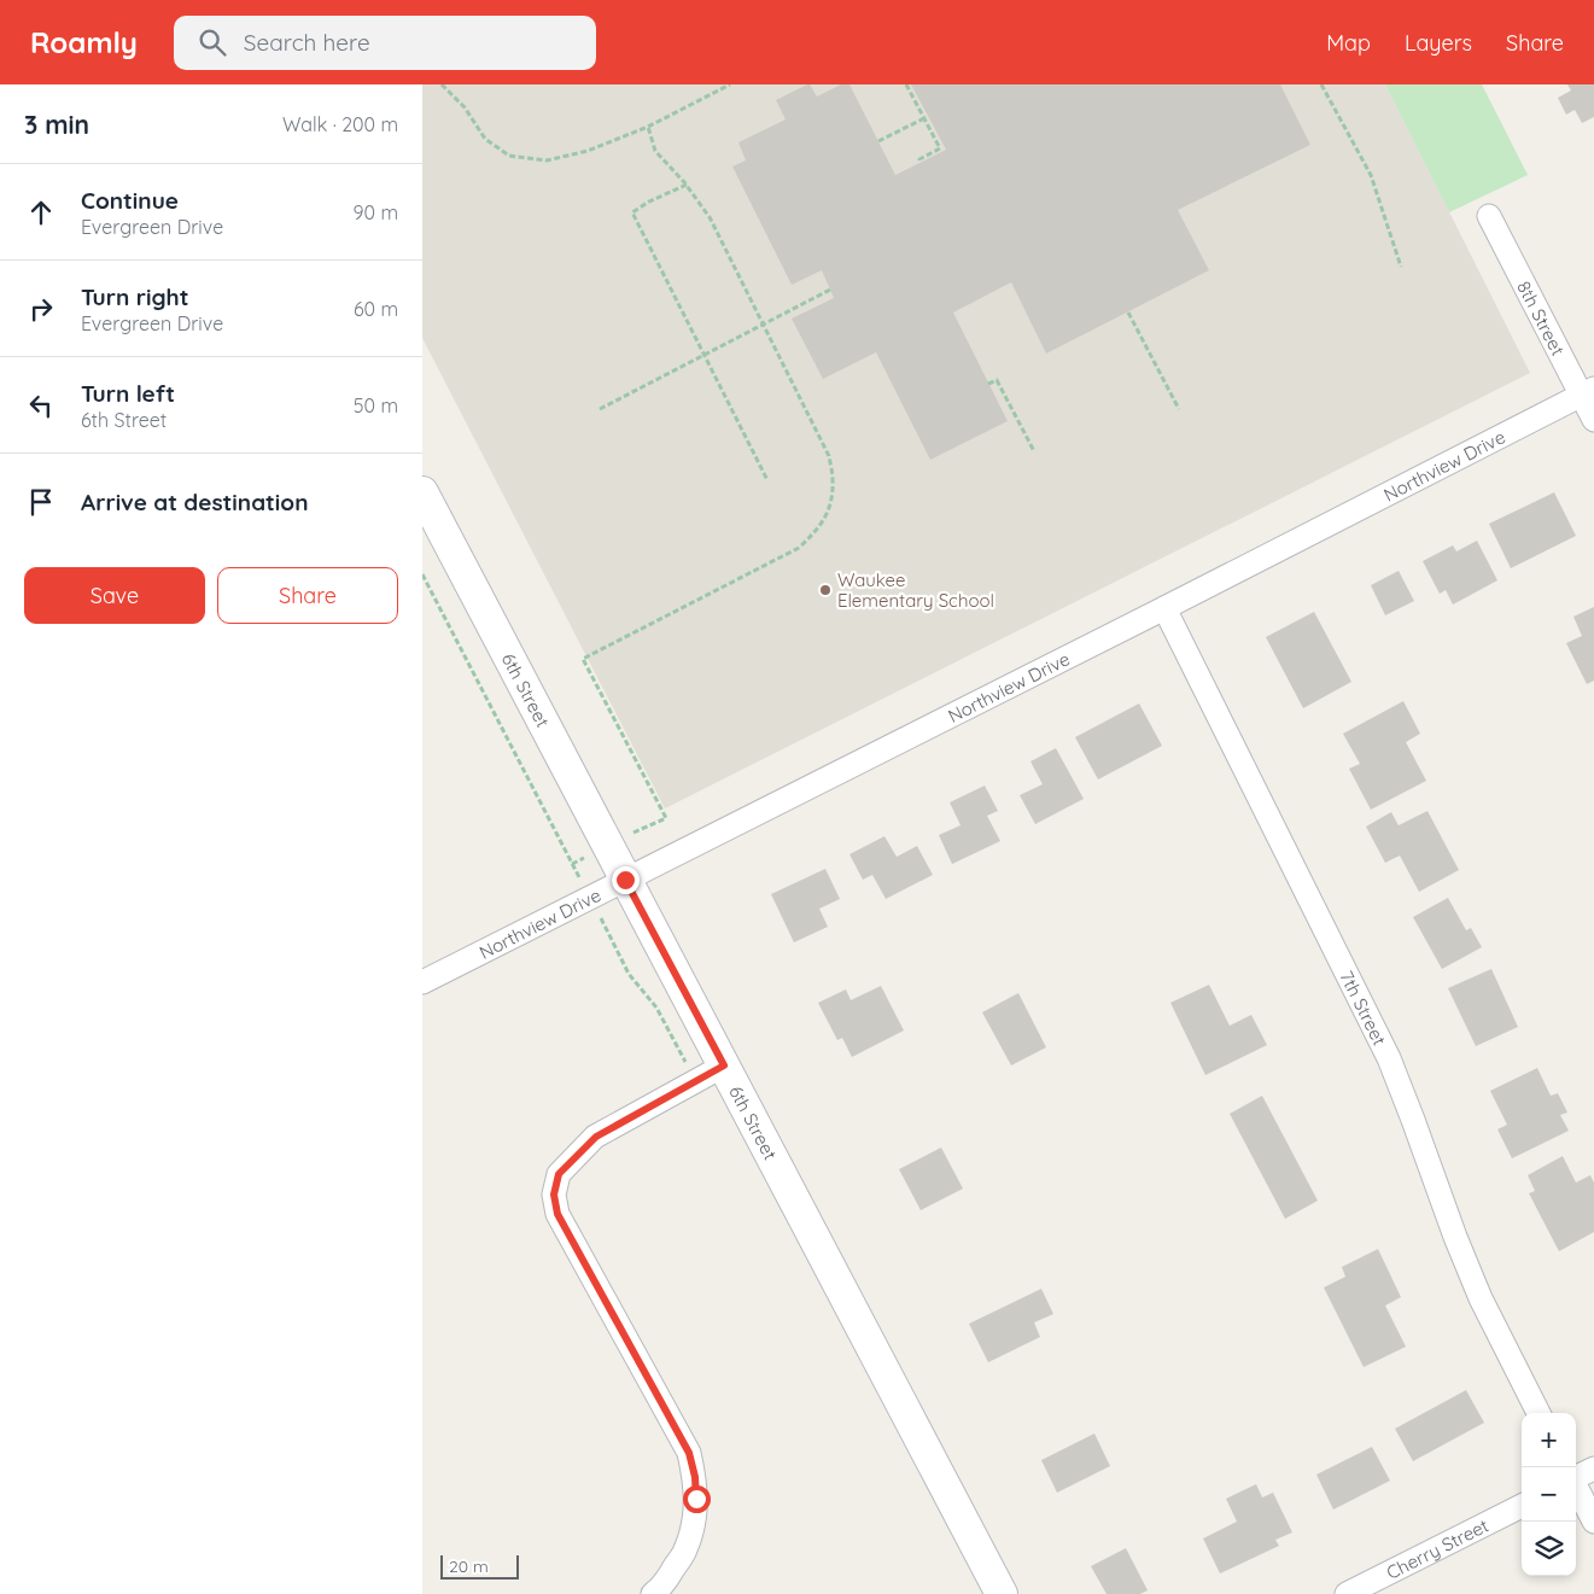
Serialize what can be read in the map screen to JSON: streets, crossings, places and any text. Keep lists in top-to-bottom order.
{
  "streets": {
    "main road": ["6th Street"],
    "street": [
      "8th Street",
      "Northview Drive",
      "7th Street",
      "Cherry Street"
    ]
  },
  "crossings": [
    ["8th Street", "Northview Drive"],
    ["Northview Drive", "6th Street"],
    ["Northview Drive", "7th Street"]
  ],
  "places": ["Waukee Elementary School"],
  "scale_bar": "20 m",
  "page": {
    "header": "Roamly",
    "search": "Search here",
    "nav": ["Map", "Layers", "Share"],
    "heading": ["3 min", "Walk · 200 m"],
    "list": [
      ["Continue", "Evergreen Drive", "90 m"],
      ["Turn right", "Evergreen Drive", "60 m"],
      ["Turn left", "6th Street", "50 m"],
      "Arrive at destination"
    ],
    "buttons": ["Save", "Share"],
    "map_buttons": ["+", "−"],
    "scale": "20 m"
  }
}
